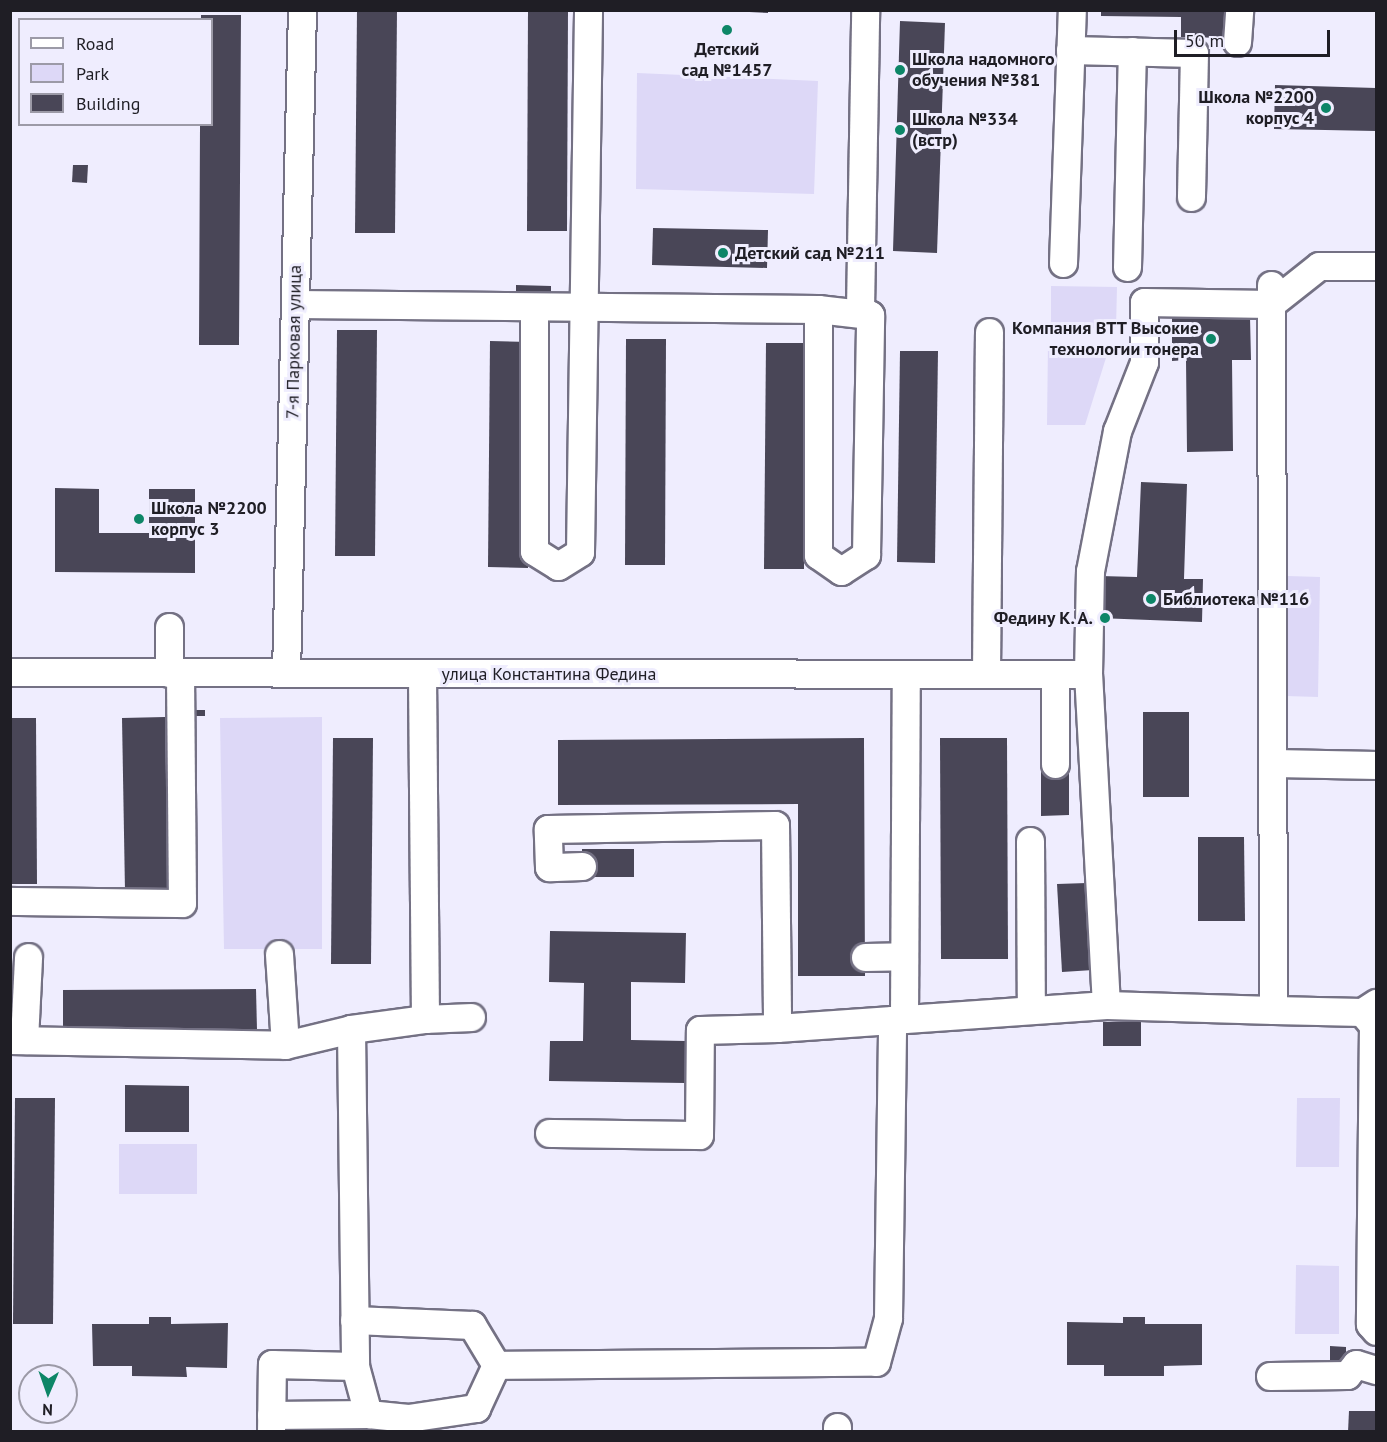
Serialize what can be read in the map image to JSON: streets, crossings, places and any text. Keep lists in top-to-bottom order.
{
  "streets": {
    "street": ["7-я Парковая улица", "улица Константина Федина"]
  },
  "crossings": [
    ["7-я Парковая улица", "улица Константина Федина"]
  ],
  "places": [
    "Детский сад №1457",
    "Школа надомного обучения №381",
    "Школа №2200 корпус 4",
    "Школа №334 (встр)",
    "Детский сад №211",
    "Компания ВТТ Высокие технологии тонера",
    "Школа №2200 корпус 3",
    "Библиотека №116",
    "Федину К. А."
  ],
  "legend": ["Road", "Park", "Building"],
  "scale_bar": "50 m",
  "north": "bottom"
}
